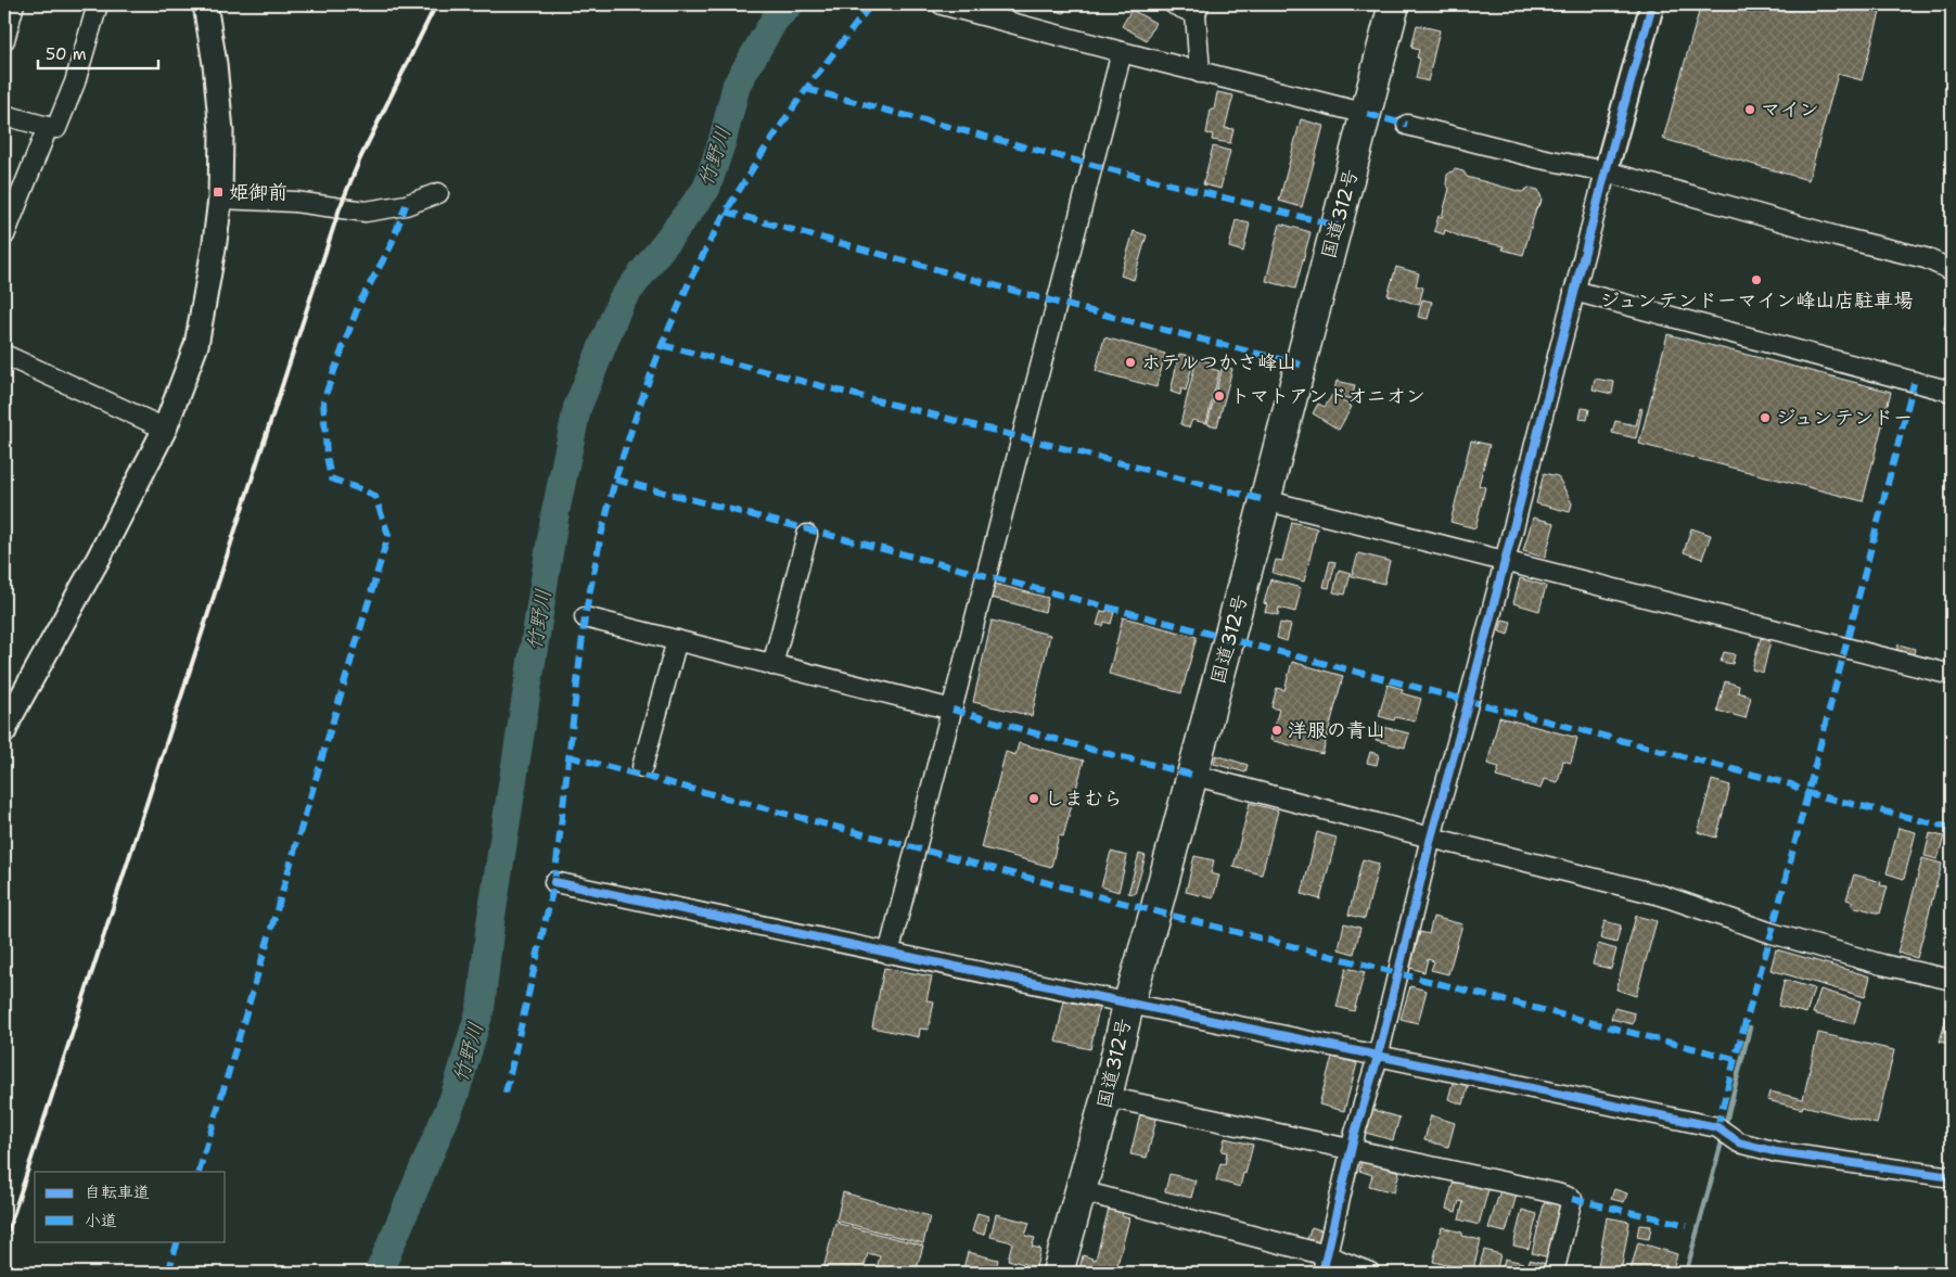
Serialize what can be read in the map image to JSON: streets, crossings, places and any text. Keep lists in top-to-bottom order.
{
  "streets": {
    "highway": ["国道312号"]
  },
  "water": ["竹野川"],
  "places": {
    "other": [
      "マイン",
      "ジュンテンドーマイン峰山店駐車場",
      "ホテルつかさ峰山",
      "トマトアンドオニオン",
      "ジュンテンドー",
      "洋服の青山",
      "しまむら"
    ],
    "transit": ["姫御前"]
  },
  "legend": ["自転車道", "小道"],
  "scale_bar": "50 m"
}
